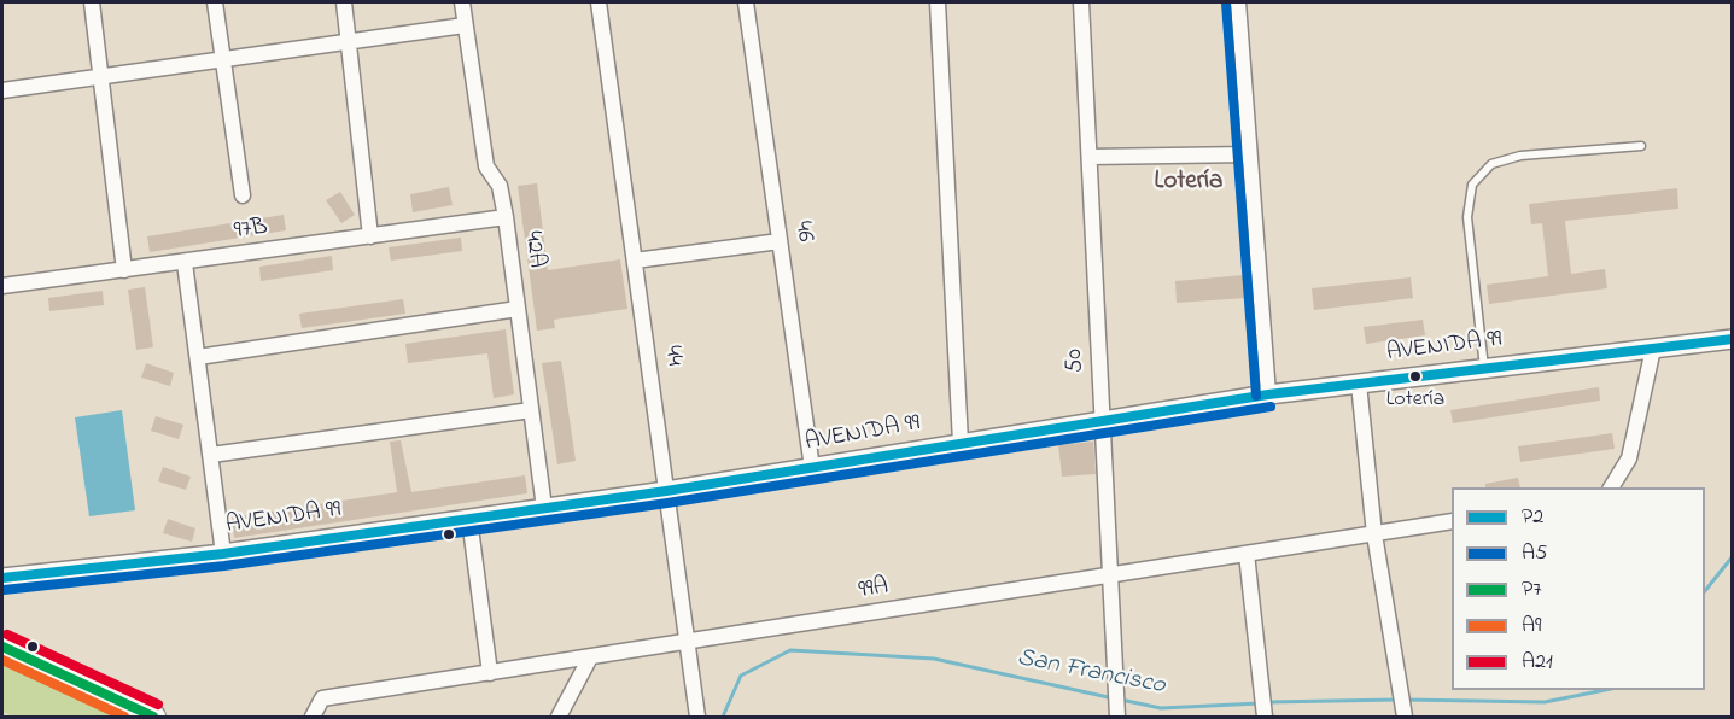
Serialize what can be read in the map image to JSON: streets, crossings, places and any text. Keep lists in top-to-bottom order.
{
  "streets": {
    "street": [
      "97B",
      "46",
      "42A",
      "AVENIDA 99",
      "44",
      "50",
      "99A"
    ]
  },
  "crossings": [
    ["97B", "42A"],
    ["46", "AVENIDA 99"],
    ["42A", "AVENIDA 99"],
    ["AVENIDA 99", "44"],
    ["AVENIDA 99", "50"],
    ["44", "99A"],
    ["50", "99A"]
  ],
  "districts": ["Lotería"],
  "water": ["San Francisco"],
  "places": ["Lotería"],
  "lines": [
    "transit line A5",
    "transit line P2",
    "transit line A21",
    "transit line P7",
    "transit line A9"
  ],
  "legend": [
    "P2",
    "A5",
    "P7",
    "A9",
    "A21"
  ]
}
